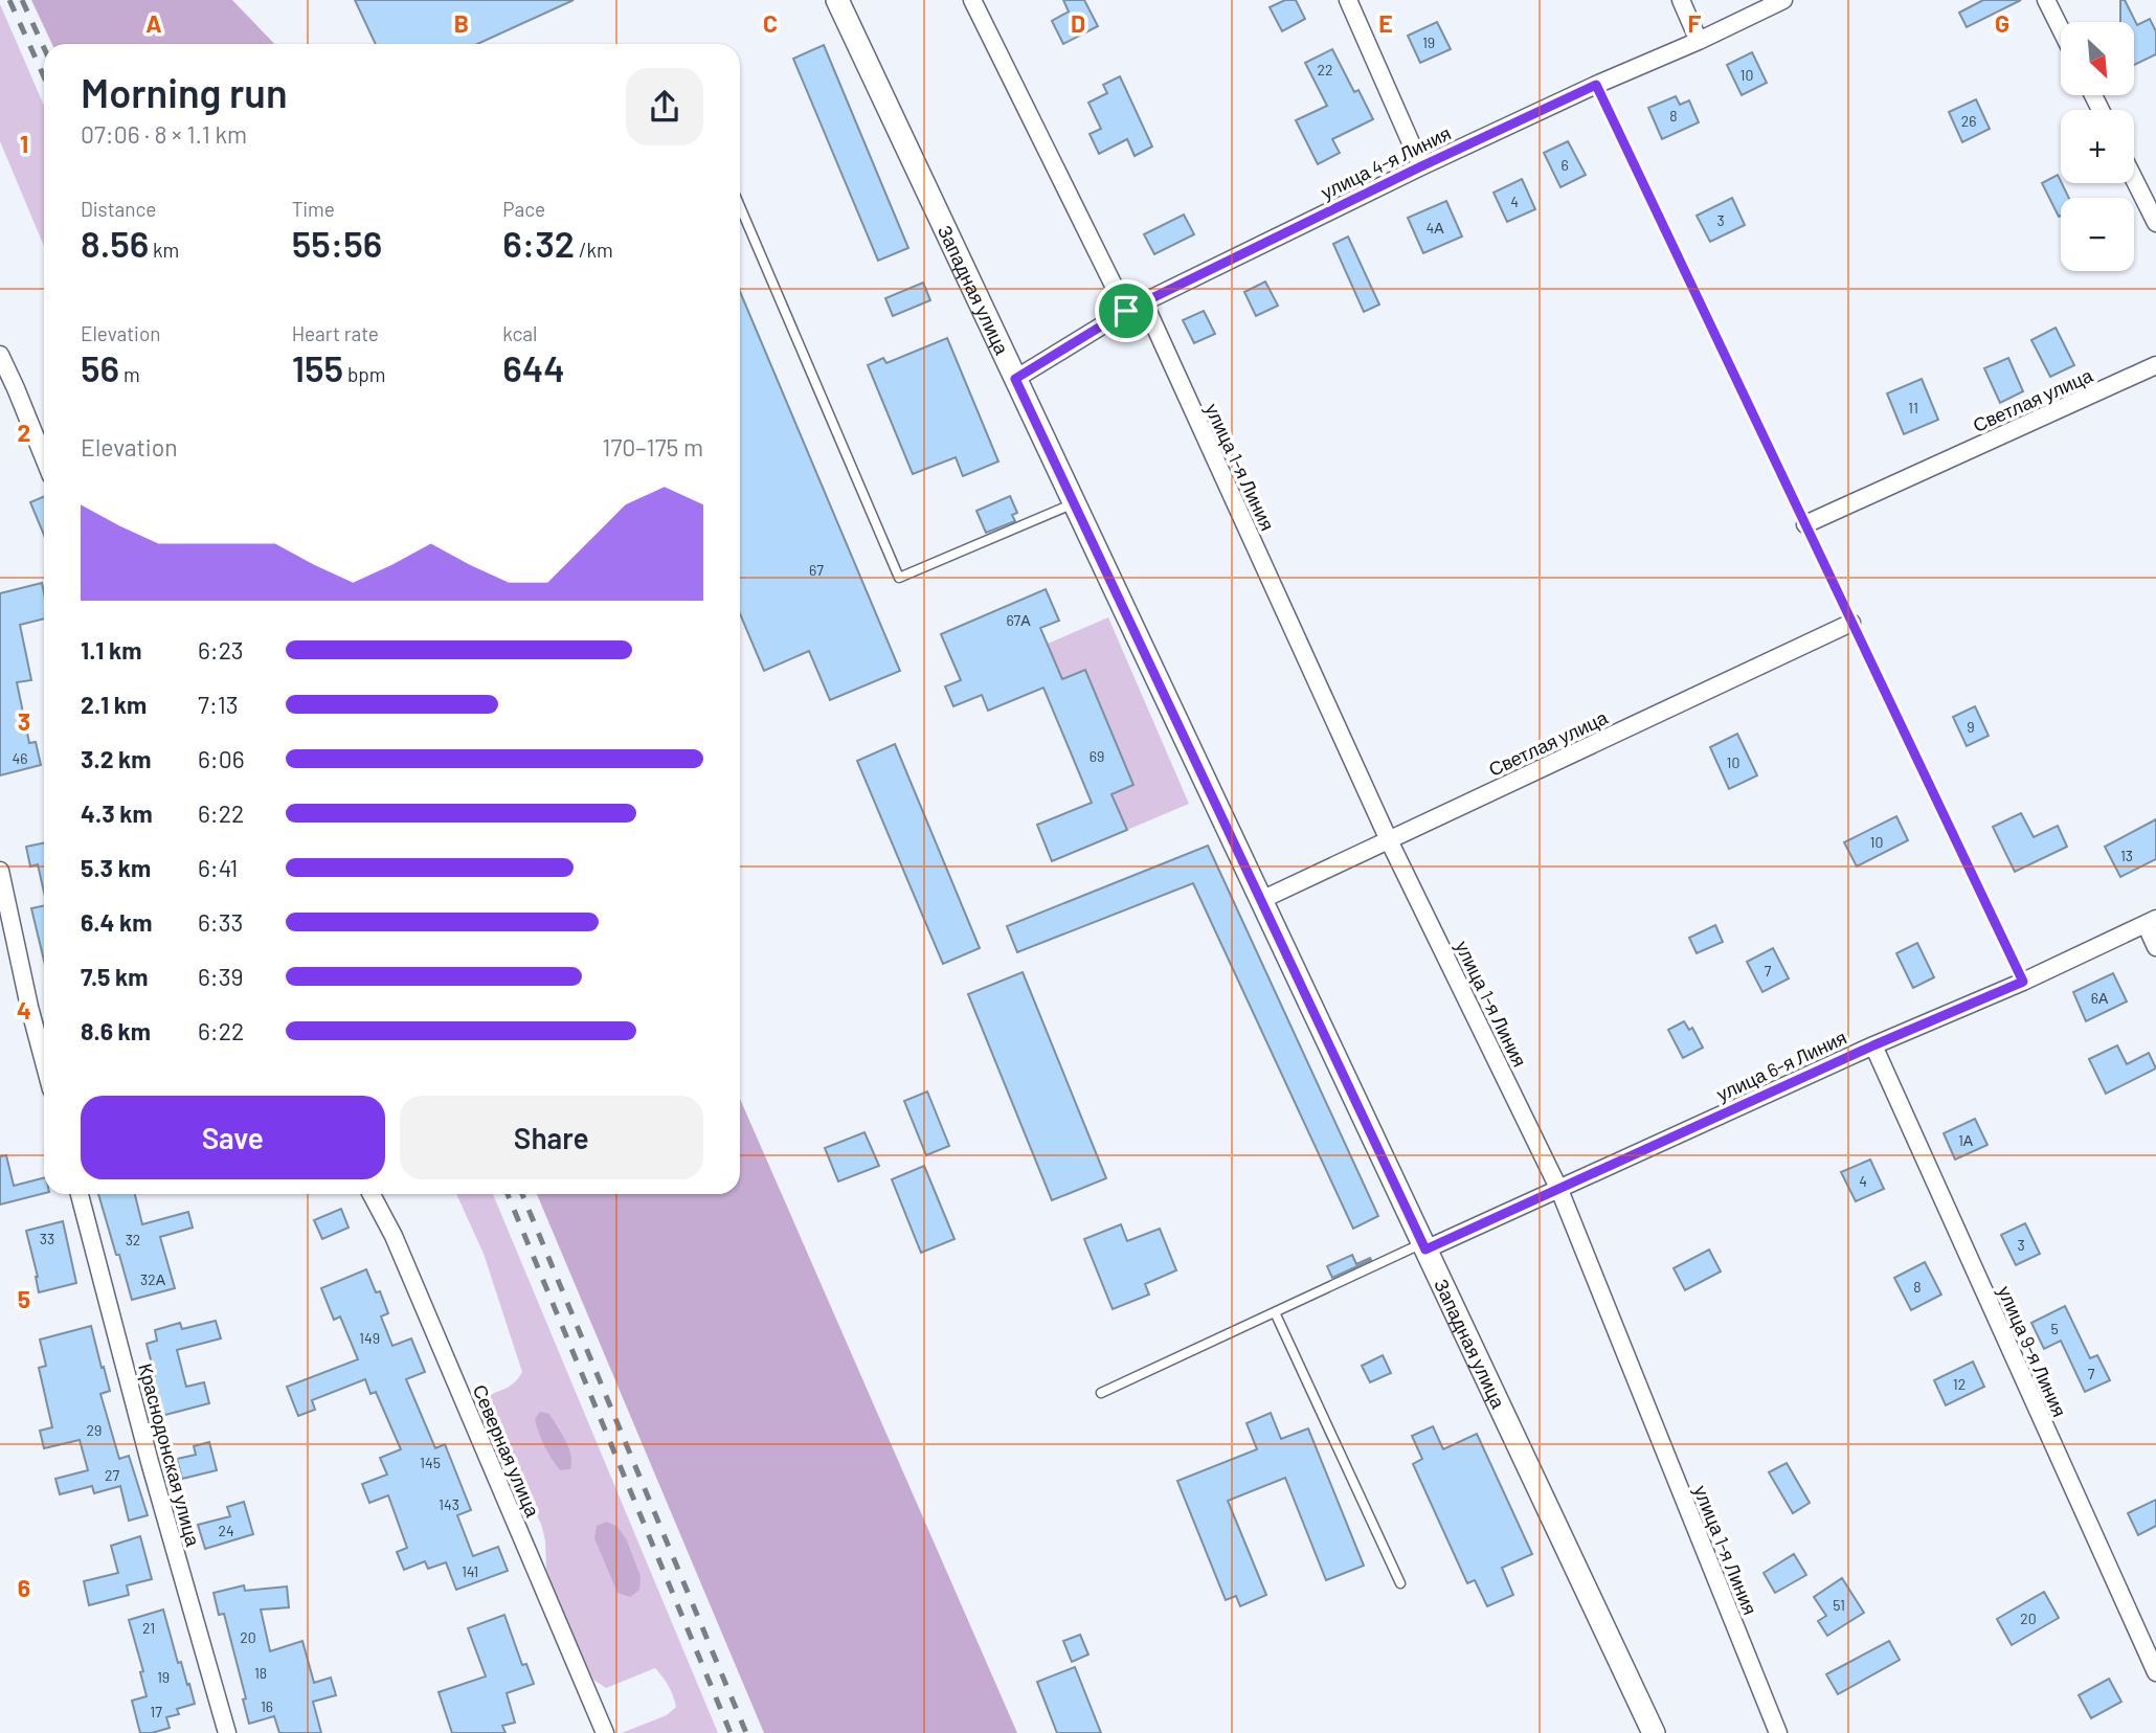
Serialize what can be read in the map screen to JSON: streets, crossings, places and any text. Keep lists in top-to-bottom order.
{
  "streets": {
    "street": [
      "улица 4-я Линия",
      "Западная улица",
      "Светлая улица",
      "улица 1-я Линия",
      "улица 6-я Линия",
      "улица 9-я Линия",
      "Северная улица",
      "Краснодонская улица"
    ]
  },
  "crossings": [
    ["улица 4-я Линия", "Западная улица"],
    ["улица 4-я Линия", "улица 1-я Линия"],
    ["Западная улица", "Светлая улица"],
    ["Западная улица", "улица 6-я Линия"],
    ["Светлая улица", "улица 1-я Линия"],
    ["улица 1-я Линия", "улица 6-я Линия"],
    ["улица 6-я Линия", "улица 9-я Линия"]
  ],
  "house_numbers": [
    "19",
    "22",
    "10",
    "8",
    "26",
    "6",
    "4",
    "3",
    "4А",
    "11",
    "67",
    "67А",
    "9",
    "69",
    "46",
    "10",
    "10",
    "13",
    "7",
    "6А",
    "1А",
    "4",
    "33",
    "32",
    "3",
    "32А",
    "8",
    "5",
    "149",
    "7",
    "12",
    "29",
    "145",
    "27",
    "143",
    "24",
    "141",
    "51",
    "20",
    "21",
    "20",
    "18",
    "19",
    "16",
    "17"
  ],
  "north": "bottom right",
  "page": {
    "map_buttons": ["+", "−"],
    "heading": ["Morning run", "07:06 · 8 × 1.1 km"],
    "stats": [
      ["Distance", "8.56 km"],
      ["Time", "55:56"],
      ["Pace", "6:32 /km"],
      ["Elevation", "56 m"],
      ["Heart rate", "155 bpm"],
      ["kcal", "644"]
    ],
    "chart": ["Elevation", "170–175 m"],
    "list": [
      {
        "name": "1.1 km",
        "note": "6:23"
      },
      {
        "name": "2.1 km",
        "note": "7:13"
      },
      {
        "name": "3.2 km",
        "note": "6:06"
      },
      {
        "name": "4.3 km",
        "note": "6:22"
      },
      {
        "name": "5.3 km",
        "note": "6:41"
      },
      {
        "name": "6.4 km",
        "note": "6:33"
      },
      {
        "name": "7.5 km",
        "note": "6:39"
      },
      {
        "name": "8.6 km",
        "note": "6:22"
      }
    ],
    "buttons": ["Save", "Share"]
  },
  "grid": {
    "columns": [
      "A",
      "B",
      "C",
      "D",
      "E",
      "F",
      "G"
    ],
    "rows": [
      "1",
      "2",
      "3",
      "4",
      "5",
      "6"
    ]
  }
}
